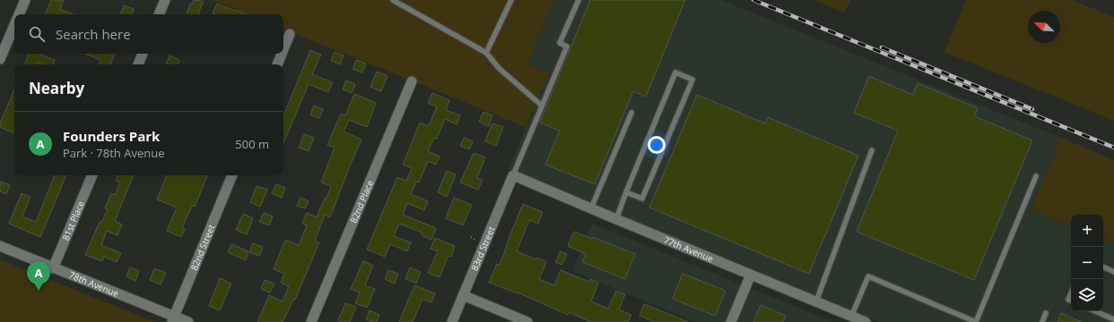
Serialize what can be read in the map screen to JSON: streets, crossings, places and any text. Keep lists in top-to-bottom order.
{
  "streets": {
    "street": [
      "82nd Place",
      "81st Place",
      "82nd Street",
      "83rd Street",
      "77th Avenue",
      "78th Avenue"
    ]
  },
  "crossings": [
    ["81st Place", "78th Avenue"],
    ["82nd Street", "78th Avenue"],
    ["83rd Street", "77th Avenue"]
  ],
  "north": "top left",
  "page": {
    "search": "Search here",
    "heading": "Nearby",
    "list": [
      {
        "mark": "A",
        "name": "Founders Park",
        "note": "Park · 78th Avenue",
        "value": "500 m"
      }
    ],
    "map_buttons": ["+", "−"],
    "pins": "A"
  }
}
